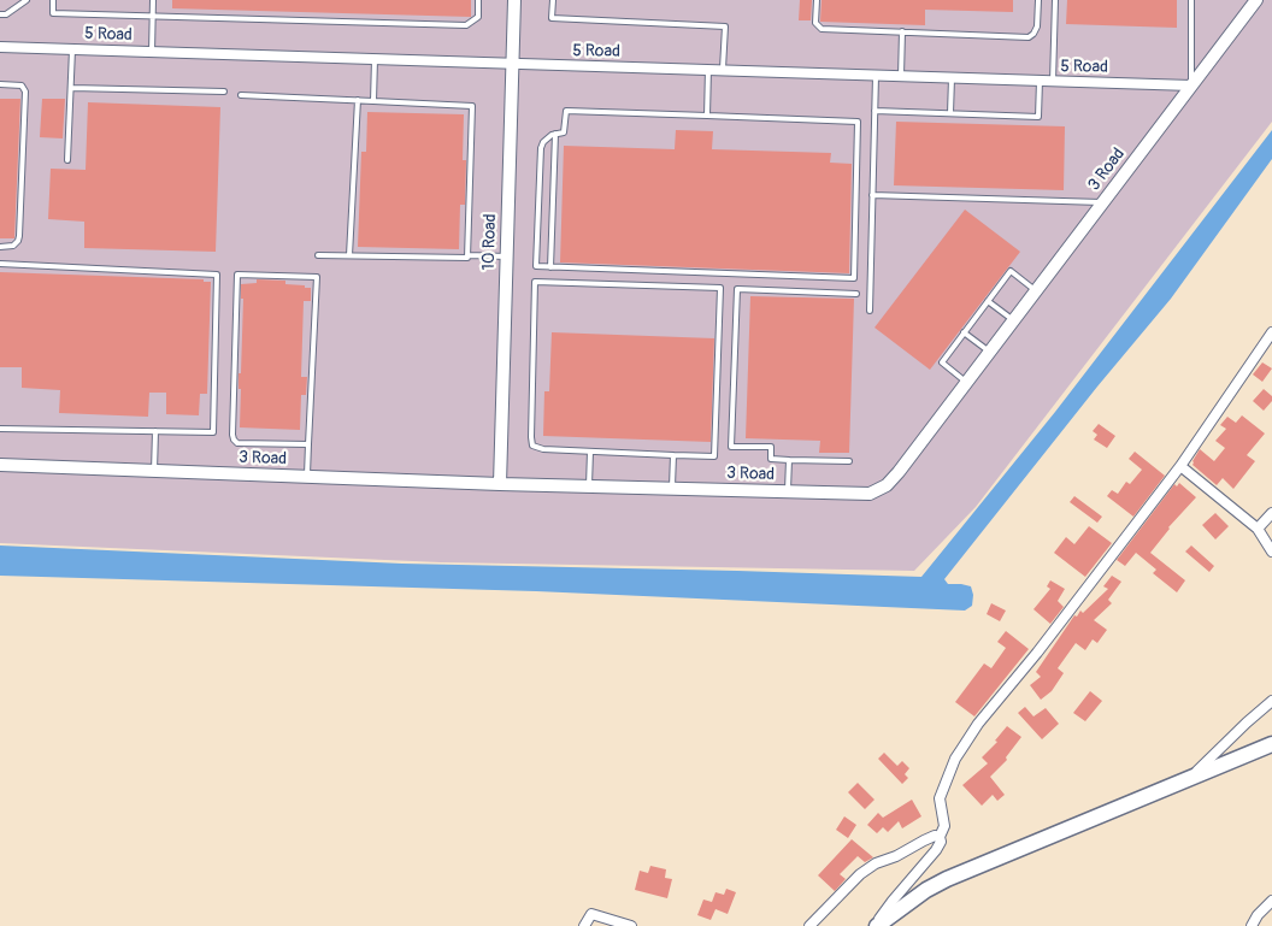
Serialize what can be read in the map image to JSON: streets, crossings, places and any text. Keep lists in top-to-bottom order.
{
  "streets": {
    "street": ["5 Road", "3 Road", "10 Road"]
  },
  "crossings": [
    ["5 Road", "3 Road"],
    ["5 Road", "10 Road"],
    ["3 Road", "10 Road"]
  ]
}
